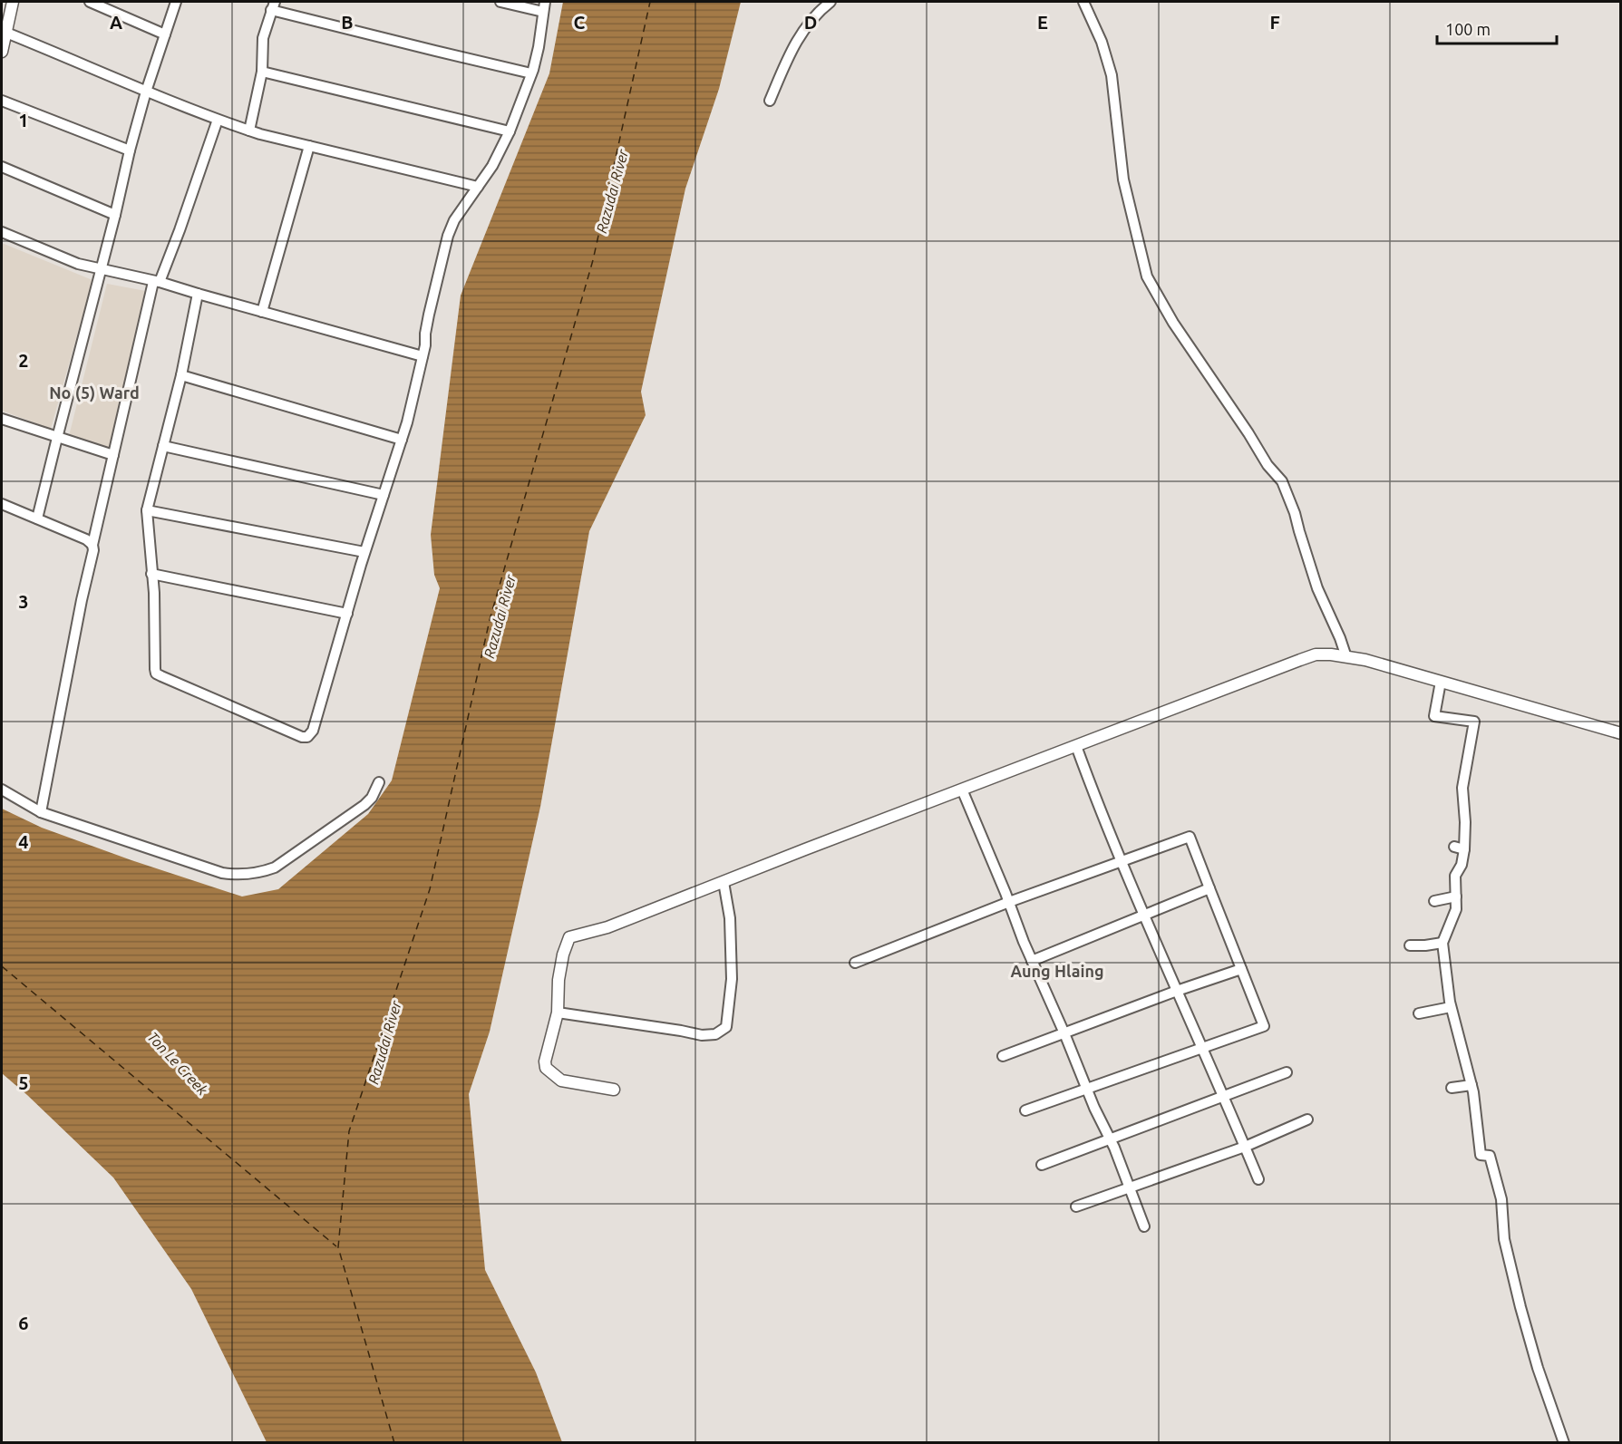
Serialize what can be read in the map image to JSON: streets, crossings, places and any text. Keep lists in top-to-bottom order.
{
  "districts": ["No (5) Ward", "Aung Hlaing"],
  "water": ["Razudai River", "Ton Le Creek"],
  "scale_bar": "100 m",
  "grid": {
    "columns": [
      "A",
      "B",
      "C",
      "D",
      "E",
      "F"
    ],
    "rows": [
      "1",
      "2",
      "3",
      "4",
      "5",
      "6"
    ]
  }
}
